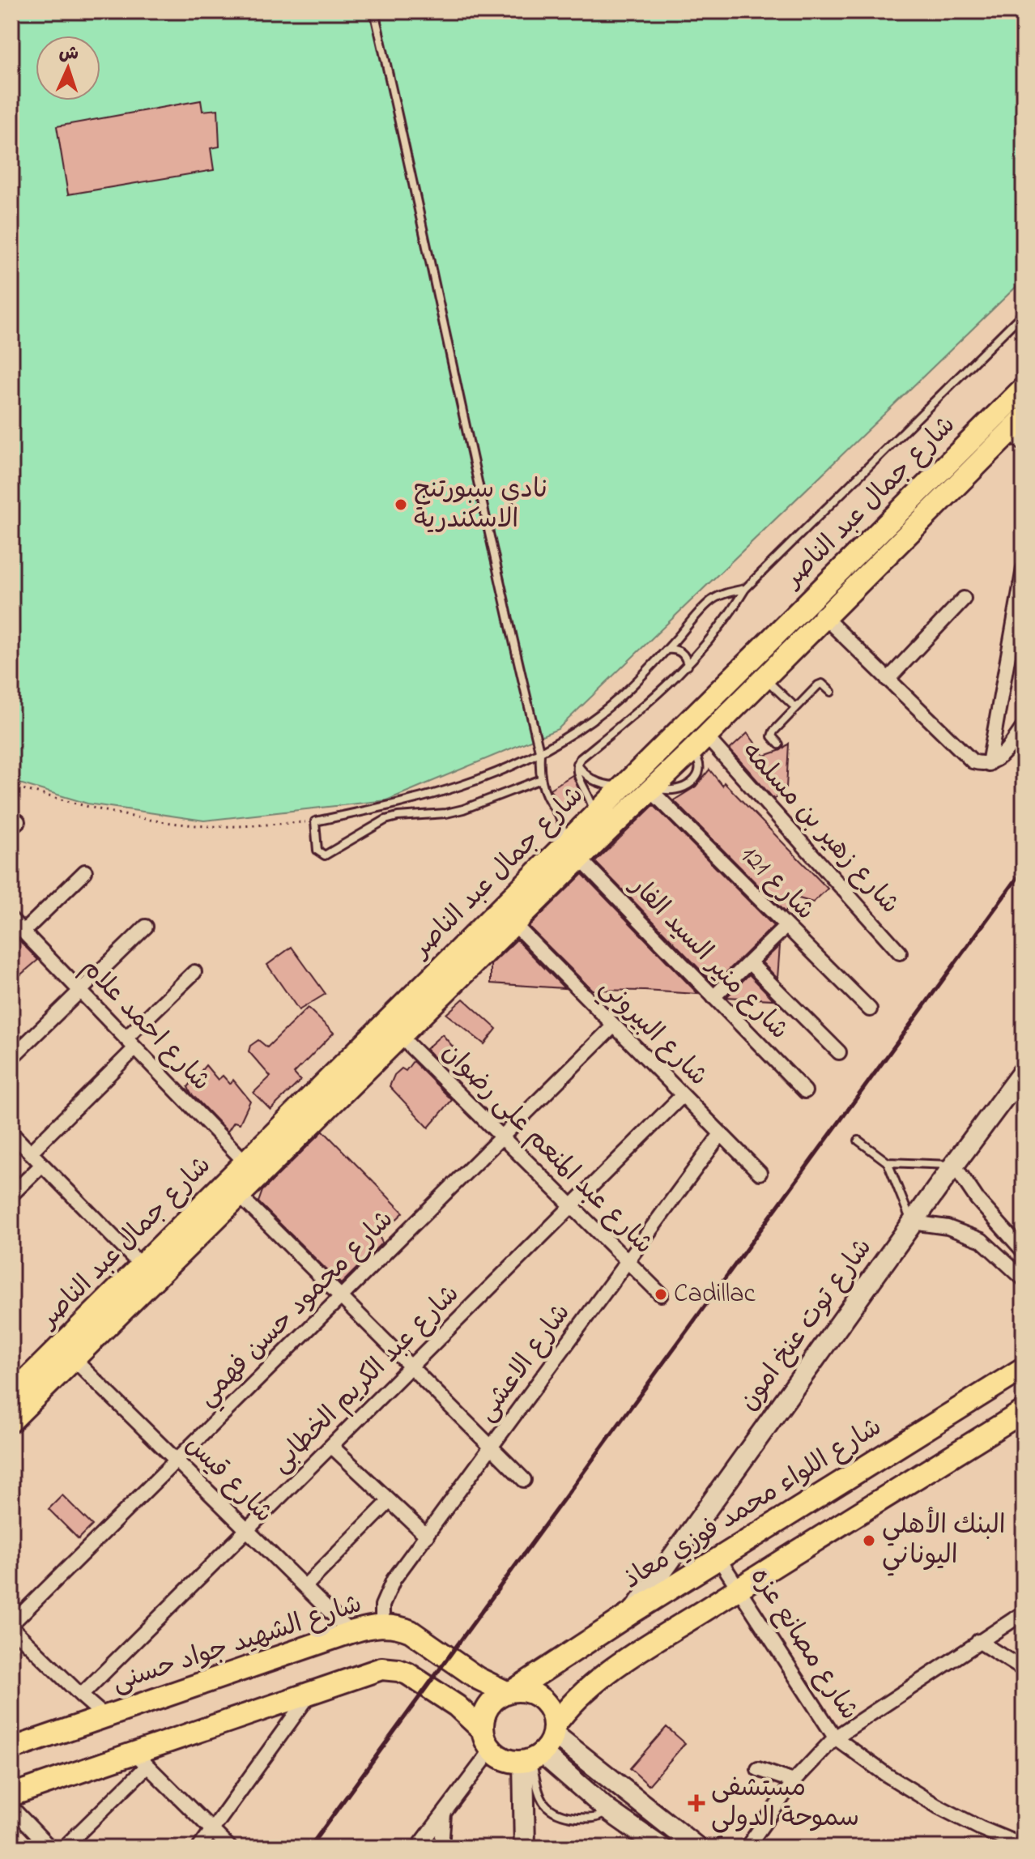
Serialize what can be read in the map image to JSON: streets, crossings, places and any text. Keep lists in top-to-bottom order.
{
  "streets": {
    "main road": ["شارع جمال عبد الناصر", "شارع اللواء محمد فوزي معاذ", "شارع الشهيد جواد حسنى"],
    "street": [
      "شارع زهير بن مسلمه",
      "شارع 121",
      "شارع منير السيد الفار",
      "شارع احمد علام",
      "شارع البيروني",
      "شارع عبد المنعم على رضوان",
      "شارع محمود حسن فهمي",
      "شارع توت عنخ امون",
      "شارع الاعشى",
      "شارع عبد الكريم الخطابى",
      "شارع قيس",
      "شارع مصانع عزه"
    ]
  },
  "crossings": [
    ["شارع جمال عبد الناصر", "شارع زهير بن مسلمه"],
    ["شارع جمال عبد الناصر", "شارع 121"],
    ["شارع جمال عبد الناصر", "شارع منير السيد الفار"],
    ["شارع جمال عبد الناصر", "شارع احمد علام"],
    ["شارع جمال عبد الناصر", "شارع البيروني"],
    ["شارع جمال عبد الناصر", "شارع عبد المنعم على رضوان"],
    ["شارع جمال عبد الناصر", "شارع قيس"],
    ["شارع البيروني", "شارع محمود حسن فهمي"],
    ["شارع البيروني", "شارع الاعشى"],
    ["شارع البيروني", "شارع عبد الكريم الخطابى"],
    ["شارع عبد المنعم على رضوان", "شارع محمود حسن فهمي"],
    ["شارع عبد المنعم على رضوان", "شارع الاعشى"],
    ["شارع عبد المنعم على رضوان", "شارع عبد الكريم الخطابى"],
    ["شارع محمود حسن فهمي", "شارع قيس"],
    ["شارع توت عنخ امون", "شارع اللواء محمد فوزي معاذ"],
    ["شارع الاعشى", "شارع الشهيد جواد حسنى"],
    ["شارع عبد الكريم الخطابى", "شارع قيس"],
    ["شارع قيس", "شارع الشهيد جواد حسنى"],
    ["شارع اللواء محمد فوزي معاذ", "شارع الشهيد جواد حسنى"],
    ["شارع اللواء محمد فوزي معاذ", "شارع مصانع عزه"]
  ],
  "places": {
    "other": ["نادي سبورتنج الاسكندرية", "Cadillac", "البنك الأهلي اليوناني"],
    "health": ["مستشفى سموحة الدولي"]
  },
  "north": "top"
}
